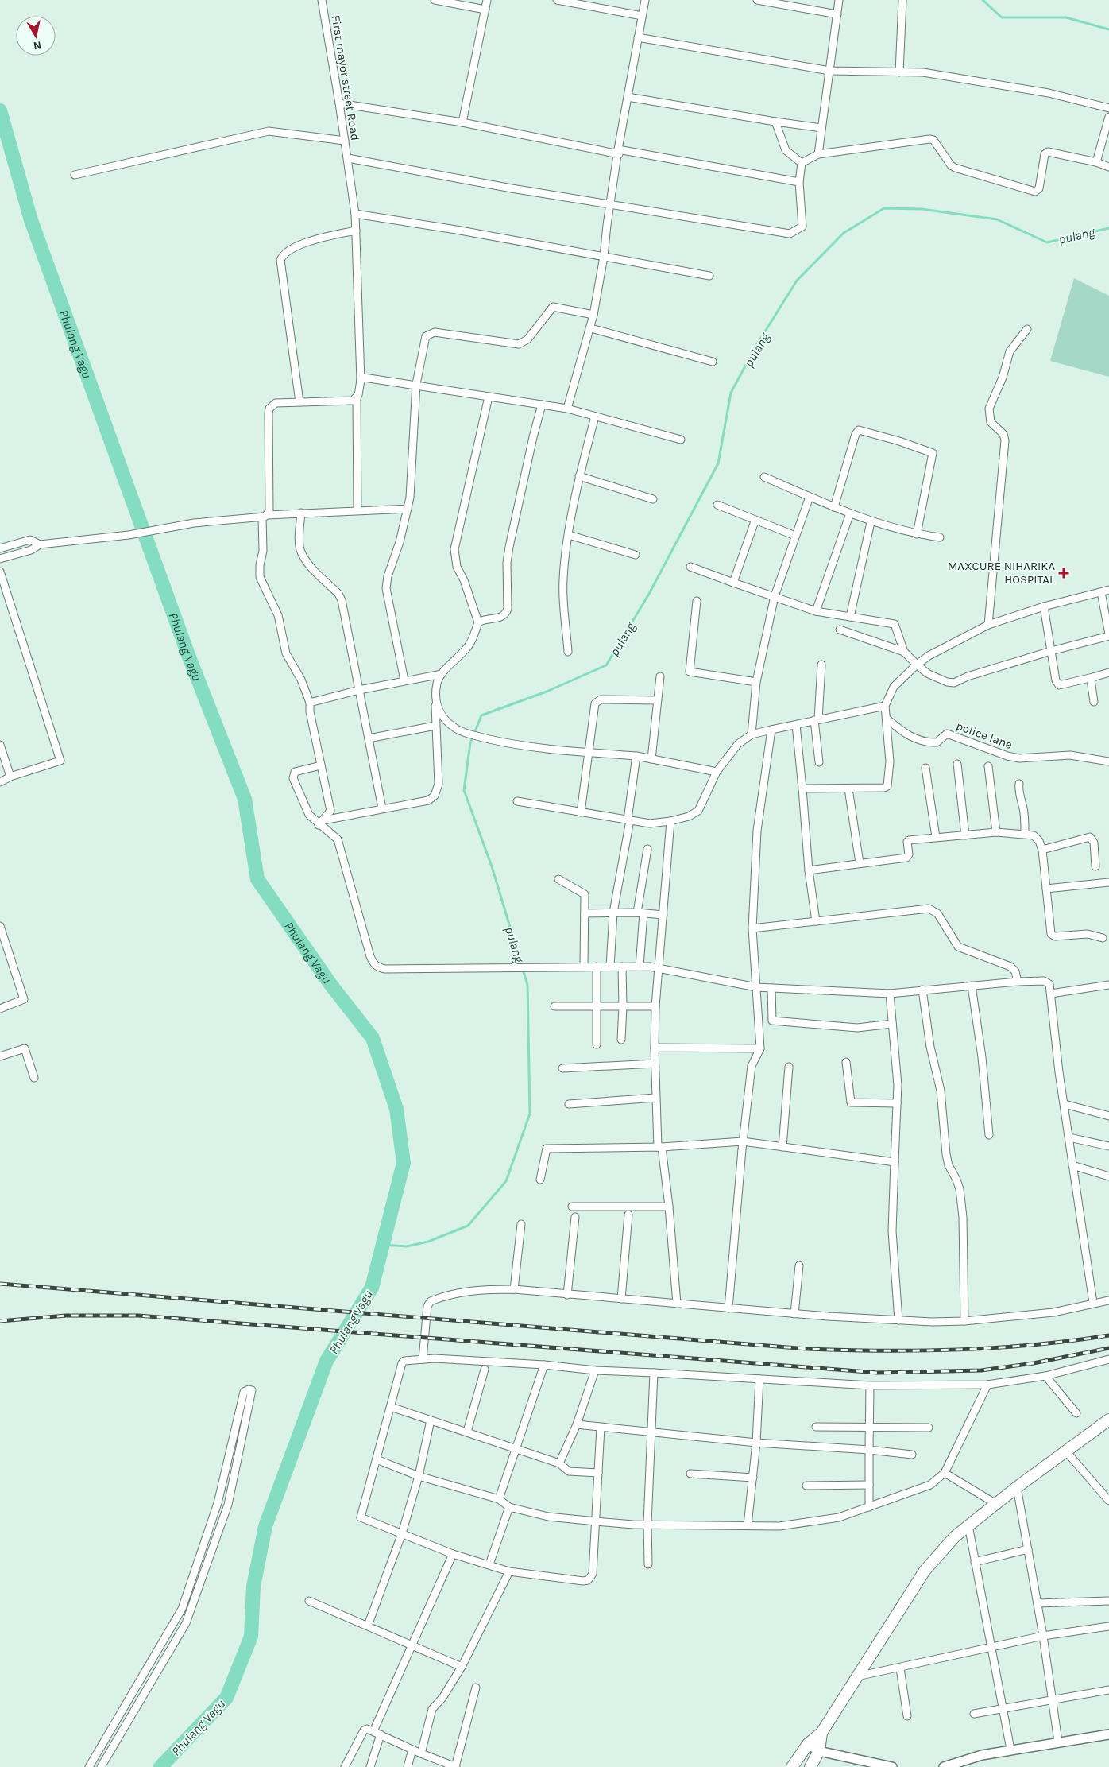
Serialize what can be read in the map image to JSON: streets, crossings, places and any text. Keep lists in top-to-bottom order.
{
  "streets": {
    "street": ["First mayor street Road", "police lane"]
  },
  "water": ["pulang", "Phulang Vagu"],
  "places": {
    "health": ["MAXCURE NIHARIKA HOSPITAL"]
  },
  "north": "bottom"
}
